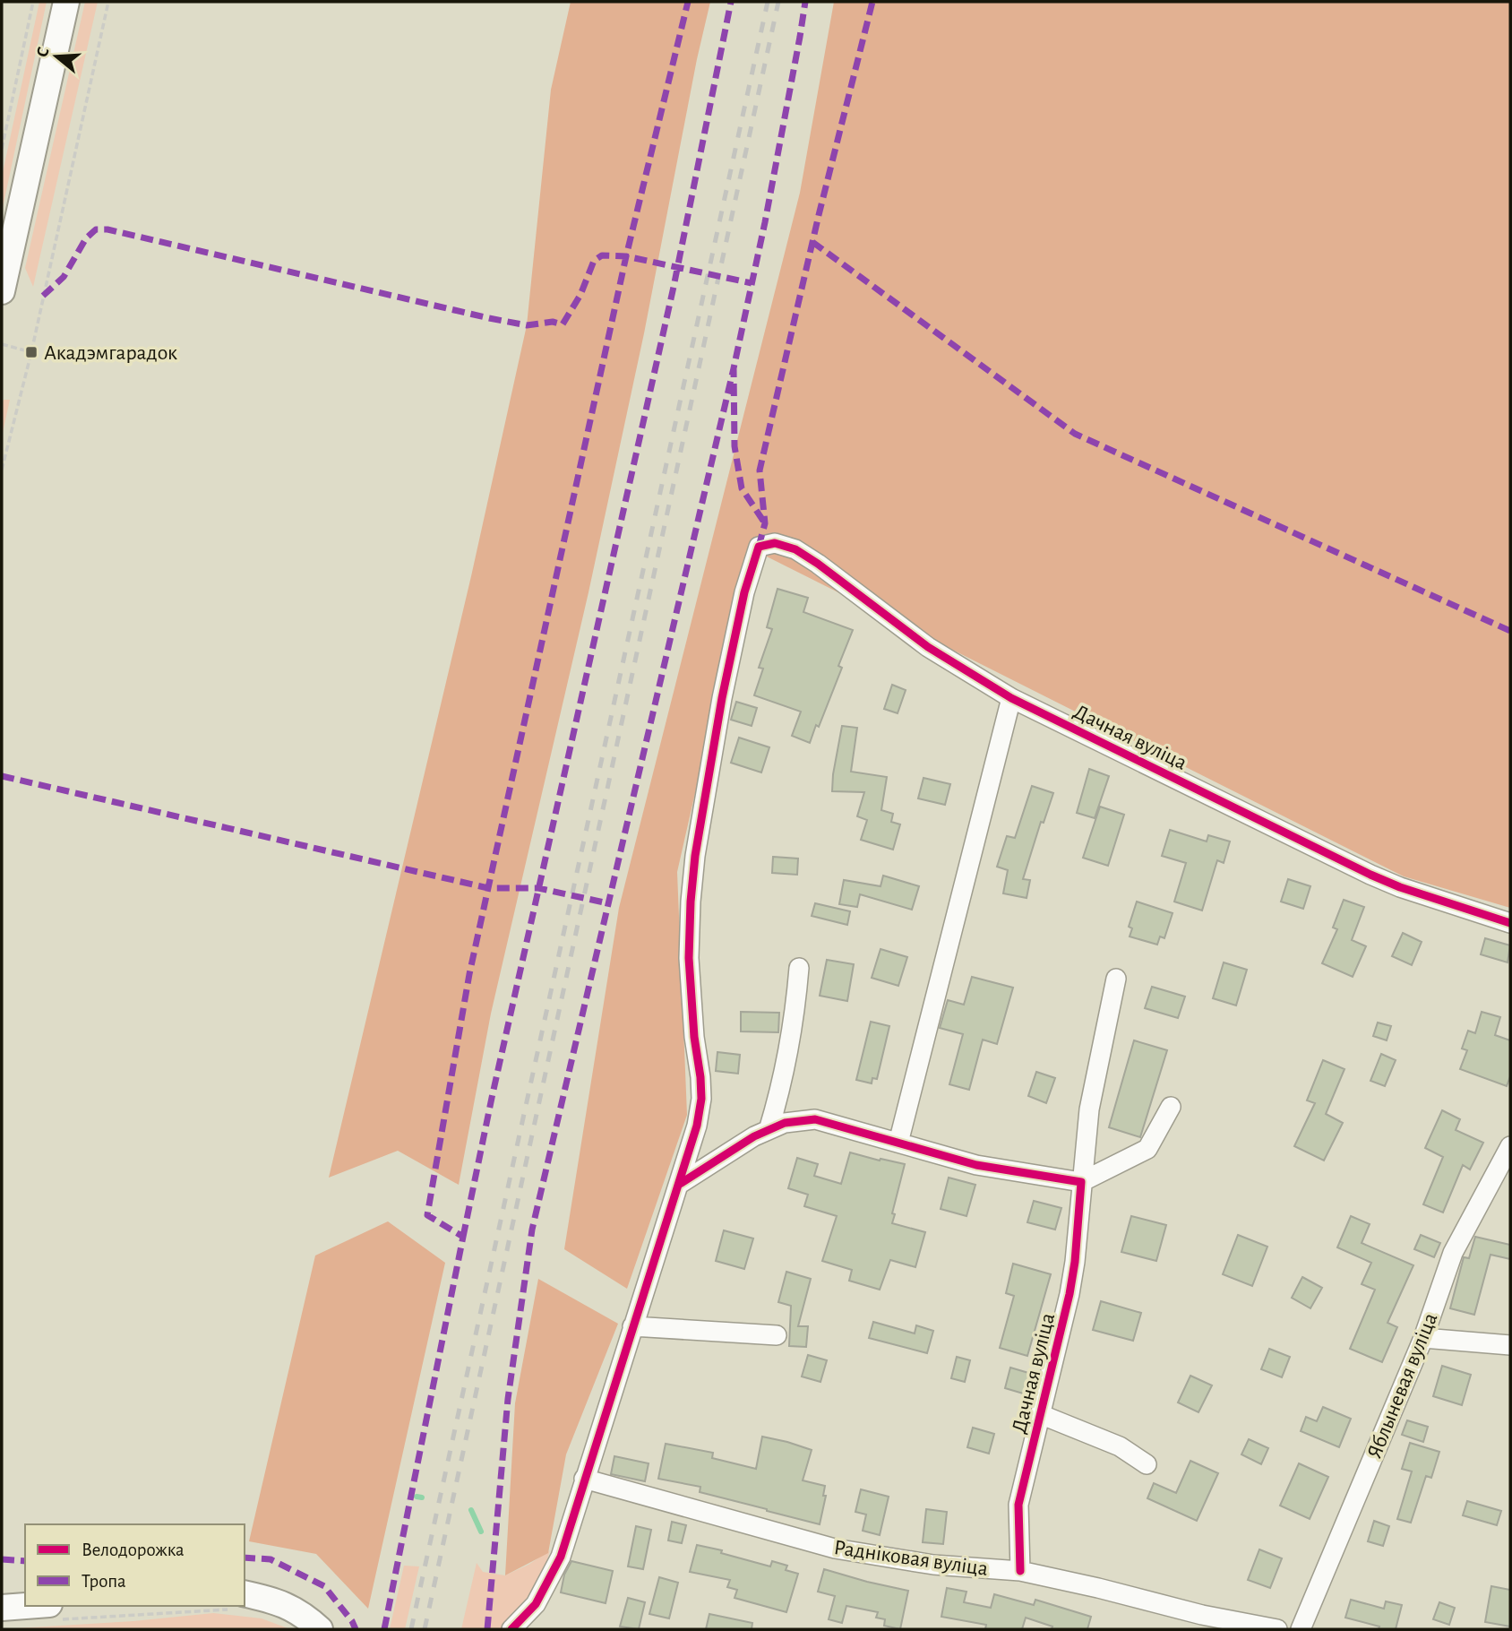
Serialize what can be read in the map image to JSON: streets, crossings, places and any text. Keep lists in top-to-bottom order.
{
  "streets": {
    "street": ["Дачная вуліца", "Яблыневая вуліца", "Радніковая вуліца"]
  },
  "crossings": [
    ["Дачная вуліца", "Радніковая вуліца"]
  ],
  "places": {
    "transit": ["Акадэмгарадок"]
  },
  "legend": ["Велодорожка", "Тропа"],
  "north": "left"
}
